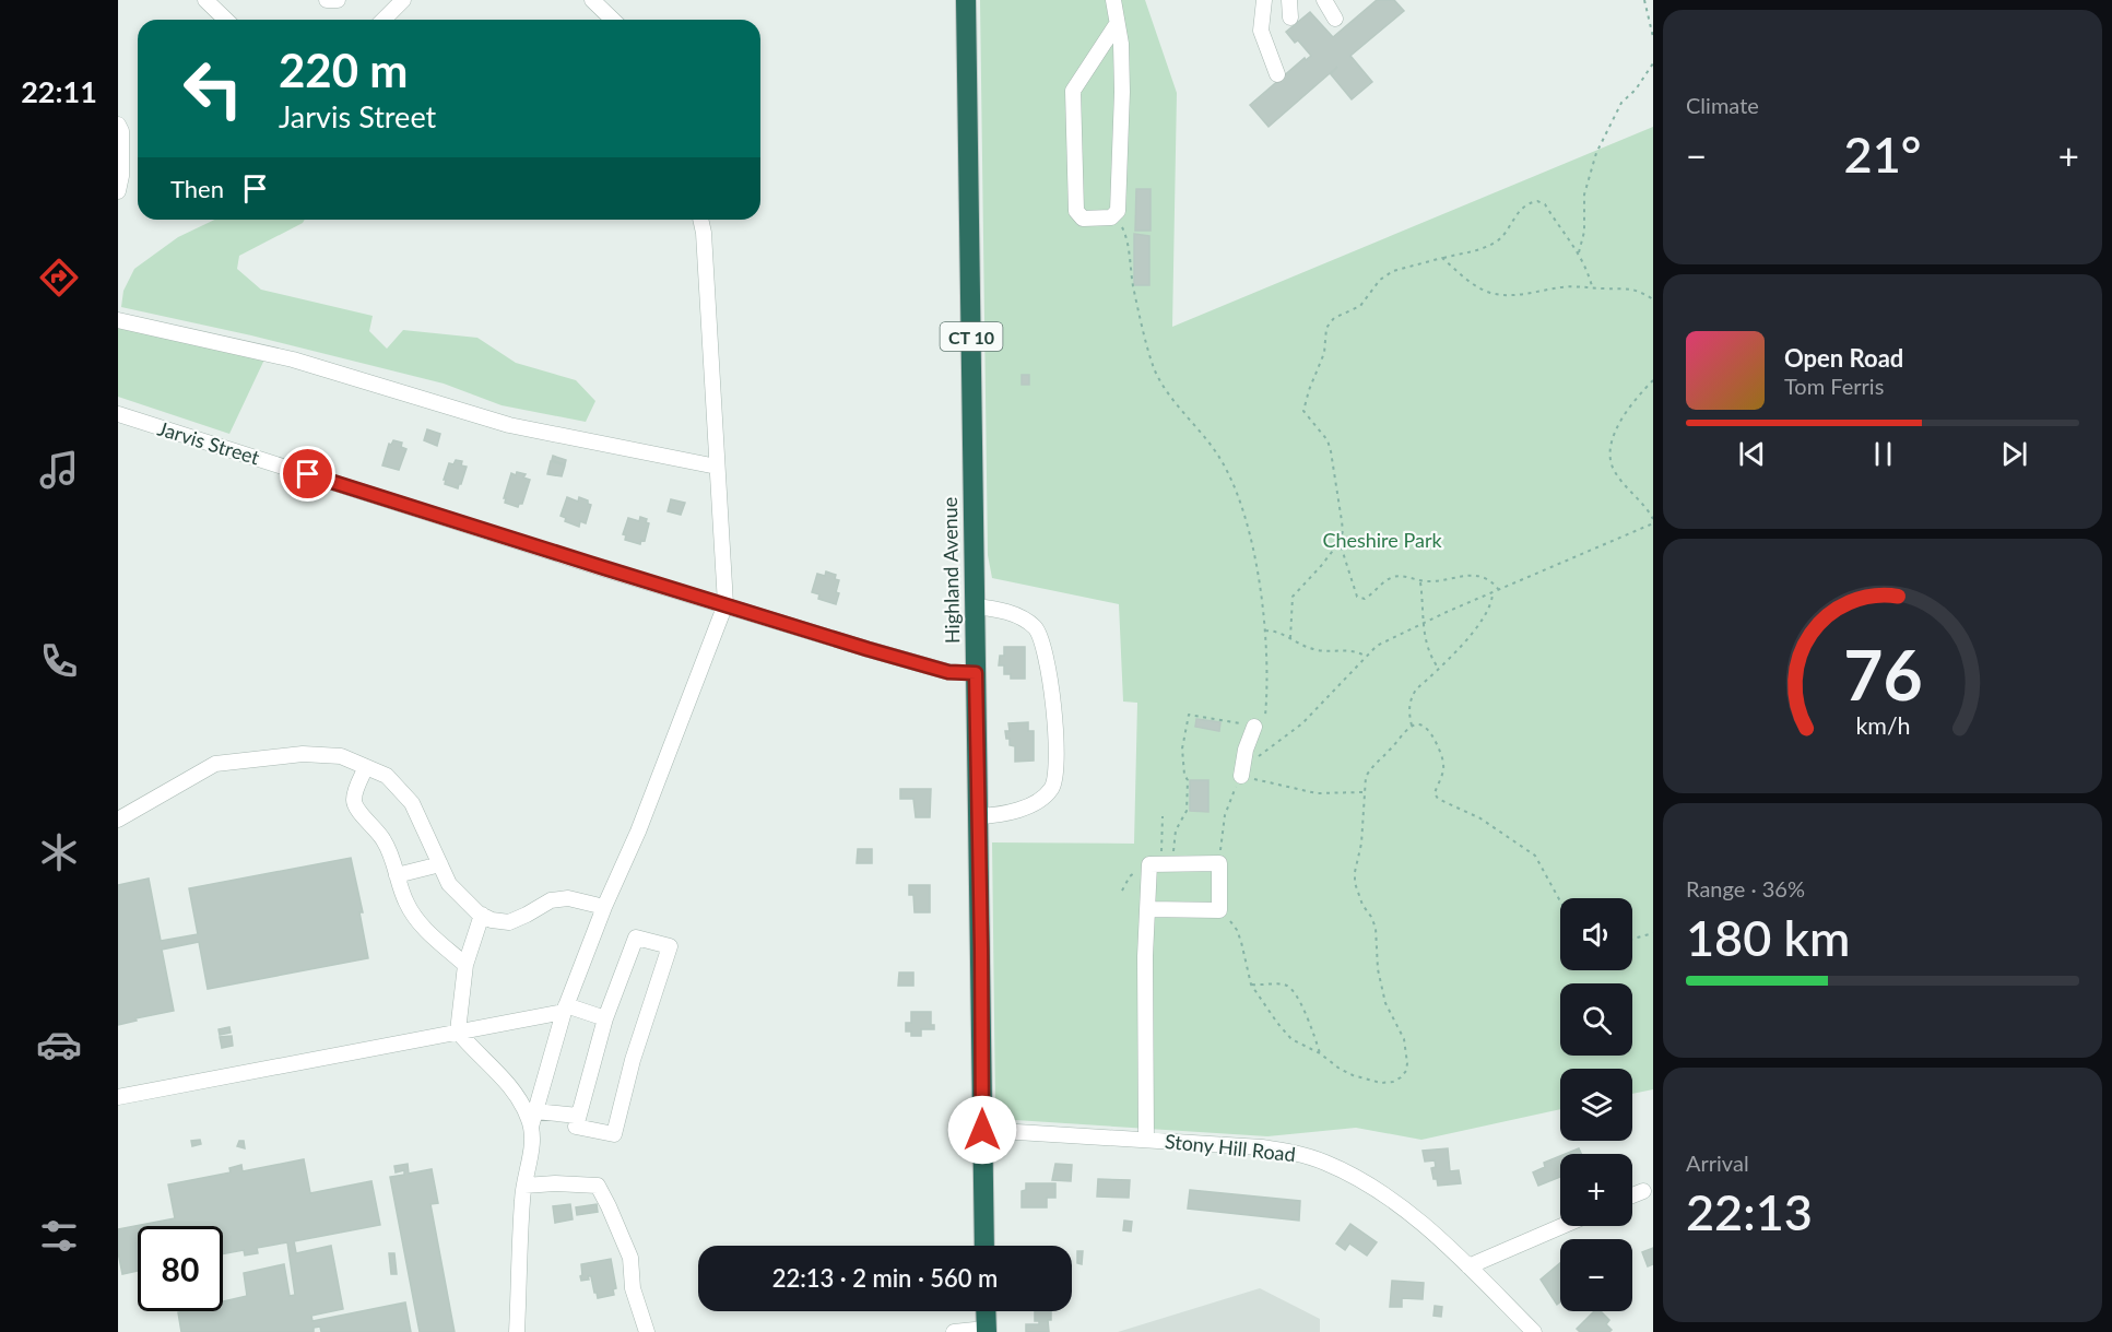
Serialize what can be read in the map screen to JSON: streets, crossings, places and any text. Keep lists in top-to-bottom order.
{
  "streets": {
    "highway": ["CT 10", "Highland Avenue"],
    "street": ["Jarvis Street", "Stony Hill Road"]
  },
  "crossings": [
    ["Jarvis Street", "Highland Avenue"],
    ["Highland Avenue", "Stony Hill Road"]
  ],
  "parks": ["Cheshire Park"],
  "page": {
    "tabs": "22:11",
    "tile": [
      "Climate",
      ["Range · 36%", "180 km"],
      ["Arrival", "22:13"]
    ],
    "turn": ["220 m", "Jarvis Street"],
    "heat": ["−", "21°", "+"],
    "then": "Then",
    "song": ["Open Road", "Tom Ferris"],
    "map_buttons": ["+", "−"],
    "limit": "80",
    "trip": "22:13 · 2 min · 560 m",
    "gauge": ["76", "km/h"]
  }
}
